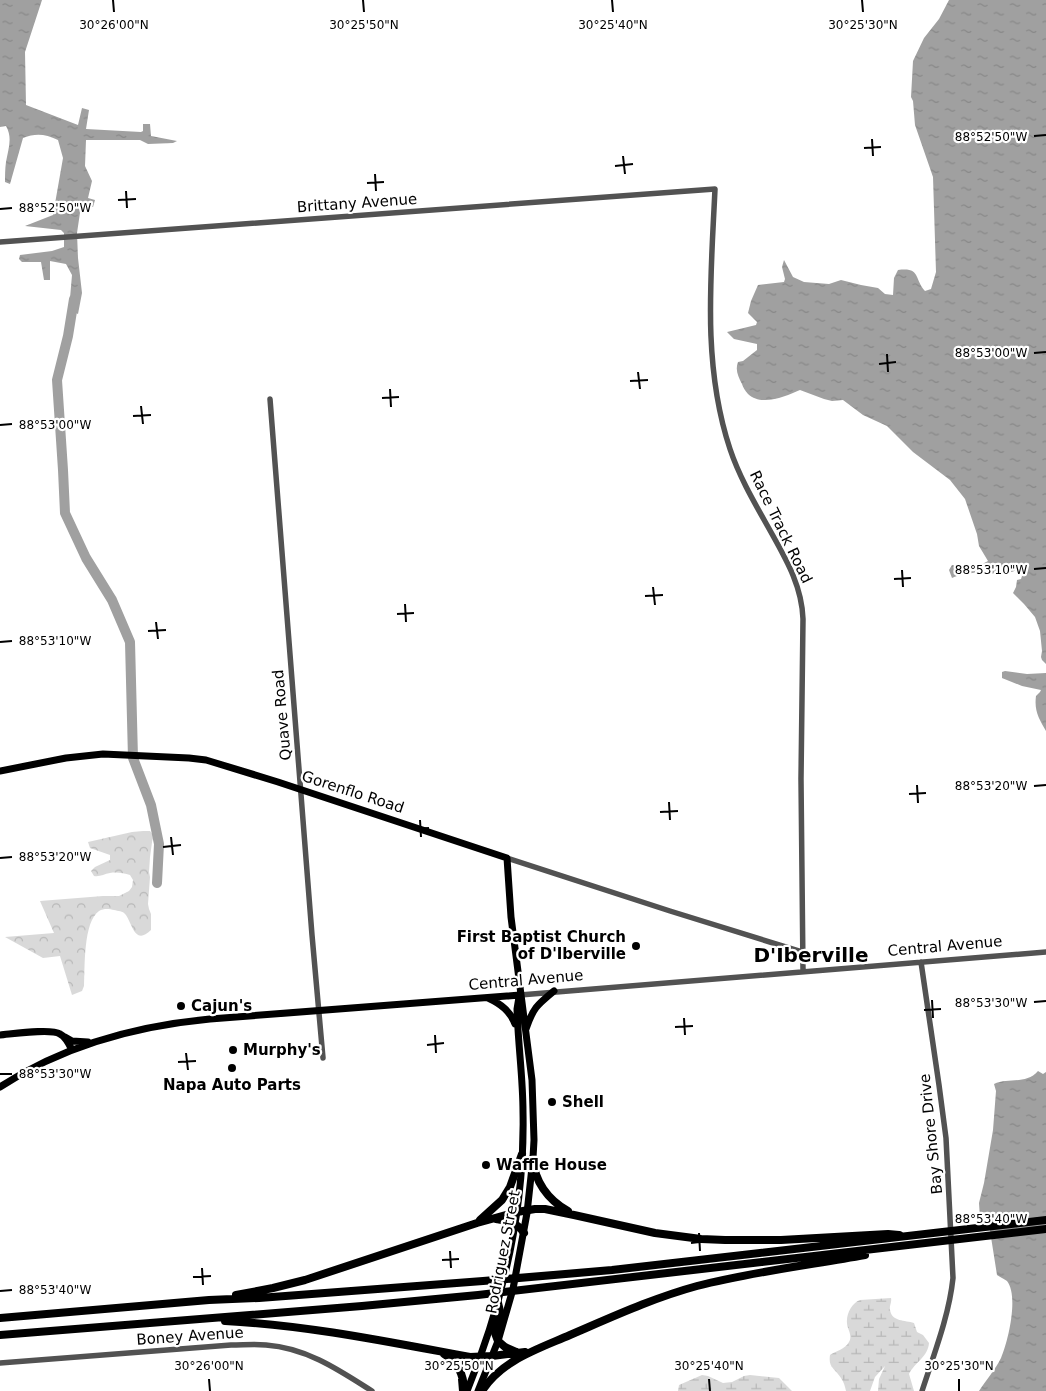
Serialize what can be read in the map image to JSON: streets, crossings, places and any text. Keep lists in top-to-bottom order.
{
  "streets": {
    "main road": ["Gorenflo Road", "Central Avenue", "Rodriguez Street"],
    "street": [
      "Brittany Avenue",
      "Race Track Road",
      "Quave Road",
      "Bay Shore Drive",
      "Boney Avenue"
    ]
  },
  "crossings": [
    ["Brittany Avenue", "Race Track Road"],
    ["Race Track Road", "Gorenflo Road"],
    ["Race Track Road", "Central Avenue"],
    ["Quave Road", "Gorenflo Road"],
    ["Quave Road", "Central Avenue"],
    ["Gorenflo Road", "Rodriguez Street"],
    ["Central Avenue", "Bay Shore Drive"],
    ["Central Avenue", "Rodriguez Street"]
  ],
  "districts": ["D'Iberville"],
  "places": [
    "First Baptist Church of D'Iberville",
    "Cajun's",
    "Murphy's",
    "Napa Auto Parts",
    "Shell",
    "Waffle House"
  ],
  "coordinates": [
    "30°26'00\"N",
    "30°25'50\"N",
    "30°25'40\"N",
    "30°25'30\"N",
    "88°52'50\"W",
    "88°53'00\"W",
    "88°53'10\"W",
    "88°53'20\"W",
    "88°53'30\"W",
    "88°53'40\"W"
  ]
}
